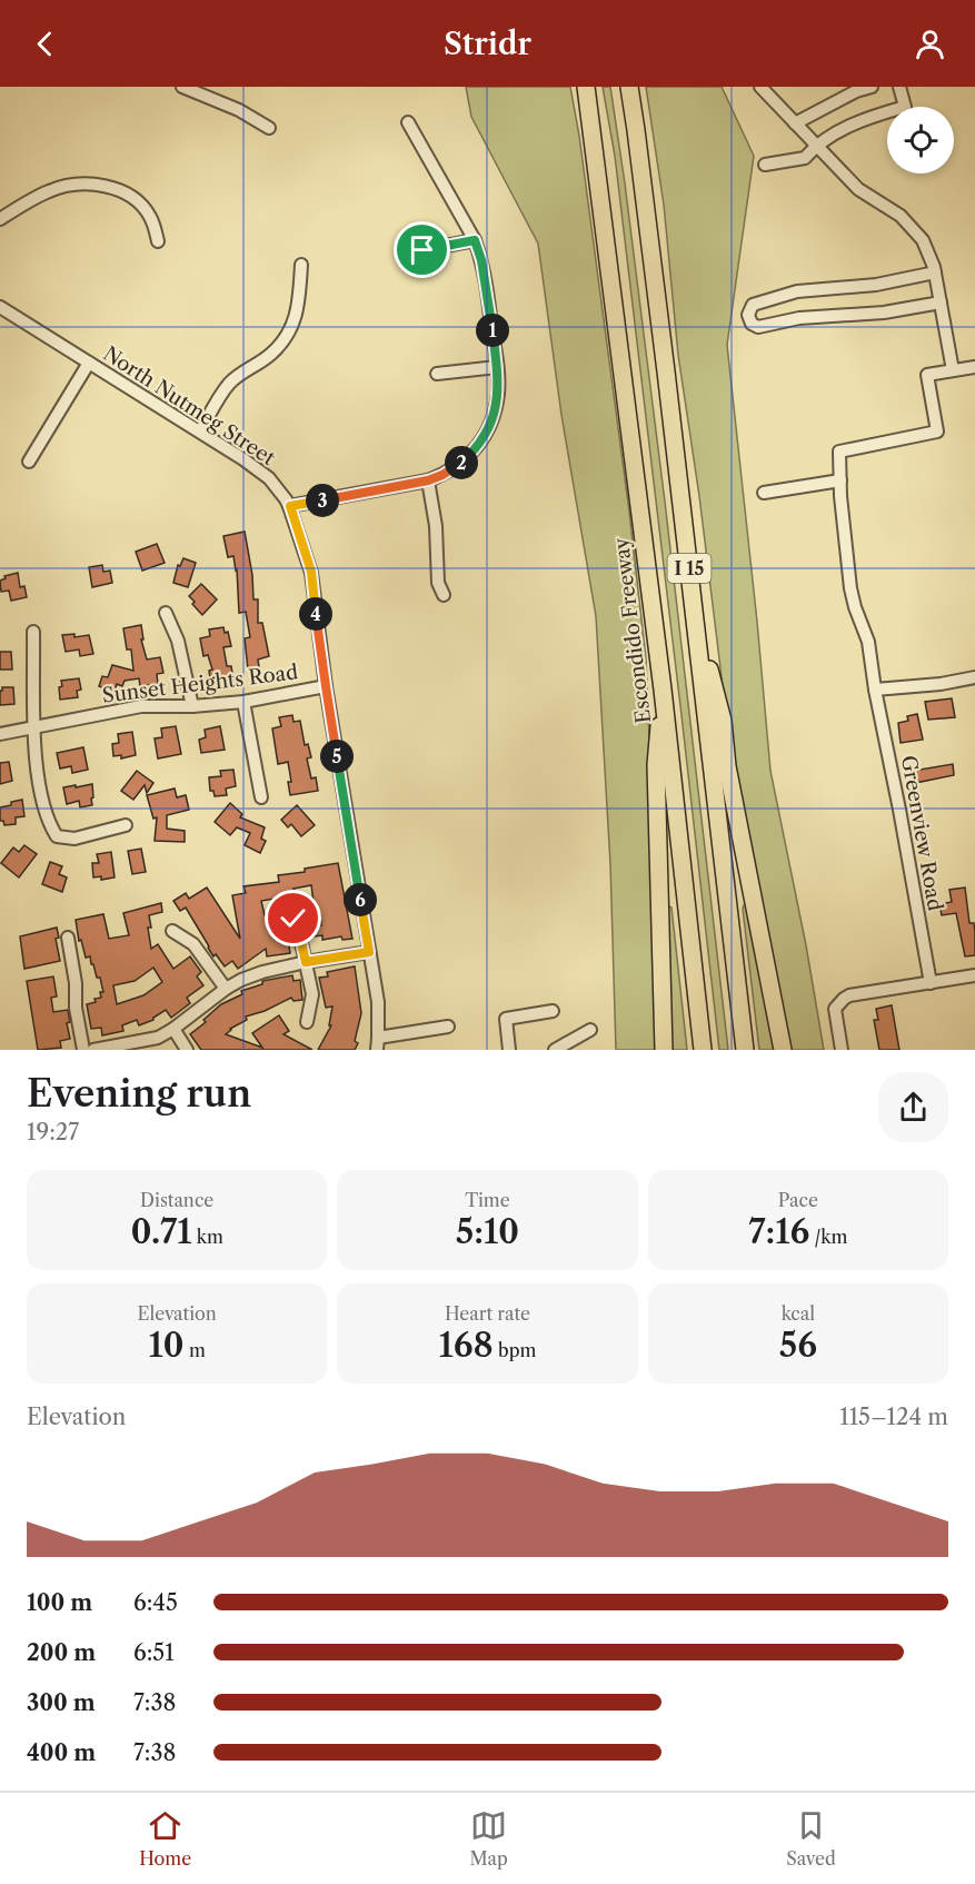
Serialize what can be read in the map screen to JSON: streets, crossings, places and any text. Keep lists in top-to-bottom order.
{
  "streets": {
    "highway": ["I 15", "Escondido Freeway"],
    "street": ["North Nutmeg Street", "Sunset Heights Road", "Greenview Road"]
  },
  "crossings": [
    ["North Nutmeg Street", "Sunset Heights Road"]
  ],
  "page": {
    "header": "Stridr",
    "pins": [
      "1",
      "2",
      "3",
      "4",
      "5",
      "6"
    ],
    "heading": ["Evening run", "19:27"],
    "stats": [
      ["Distance", "0.71 km"],
      ["Time", "5:10"],
      ["Pace", "7:16 /km"],
      ["Elevation", "10 m"],
      ["Heart rate", "168 bpm"],
      ["kcal", "56"]
    ],
    "chart": ["Elevation", "115–124 m"],
    "list": [
      {
        "name": "100 m",
        "note": "6:45"
      },
      {
        "name": "200 m",
        "note": "6:51"
      },
      {
        "name": "300 m",
        "note": "7:38"
      },
      {
        "name": "400 m",
        "note": "7:38"
      }
    ],
    "tabs": ["Home", "Map", "Saved"]
  }
}
